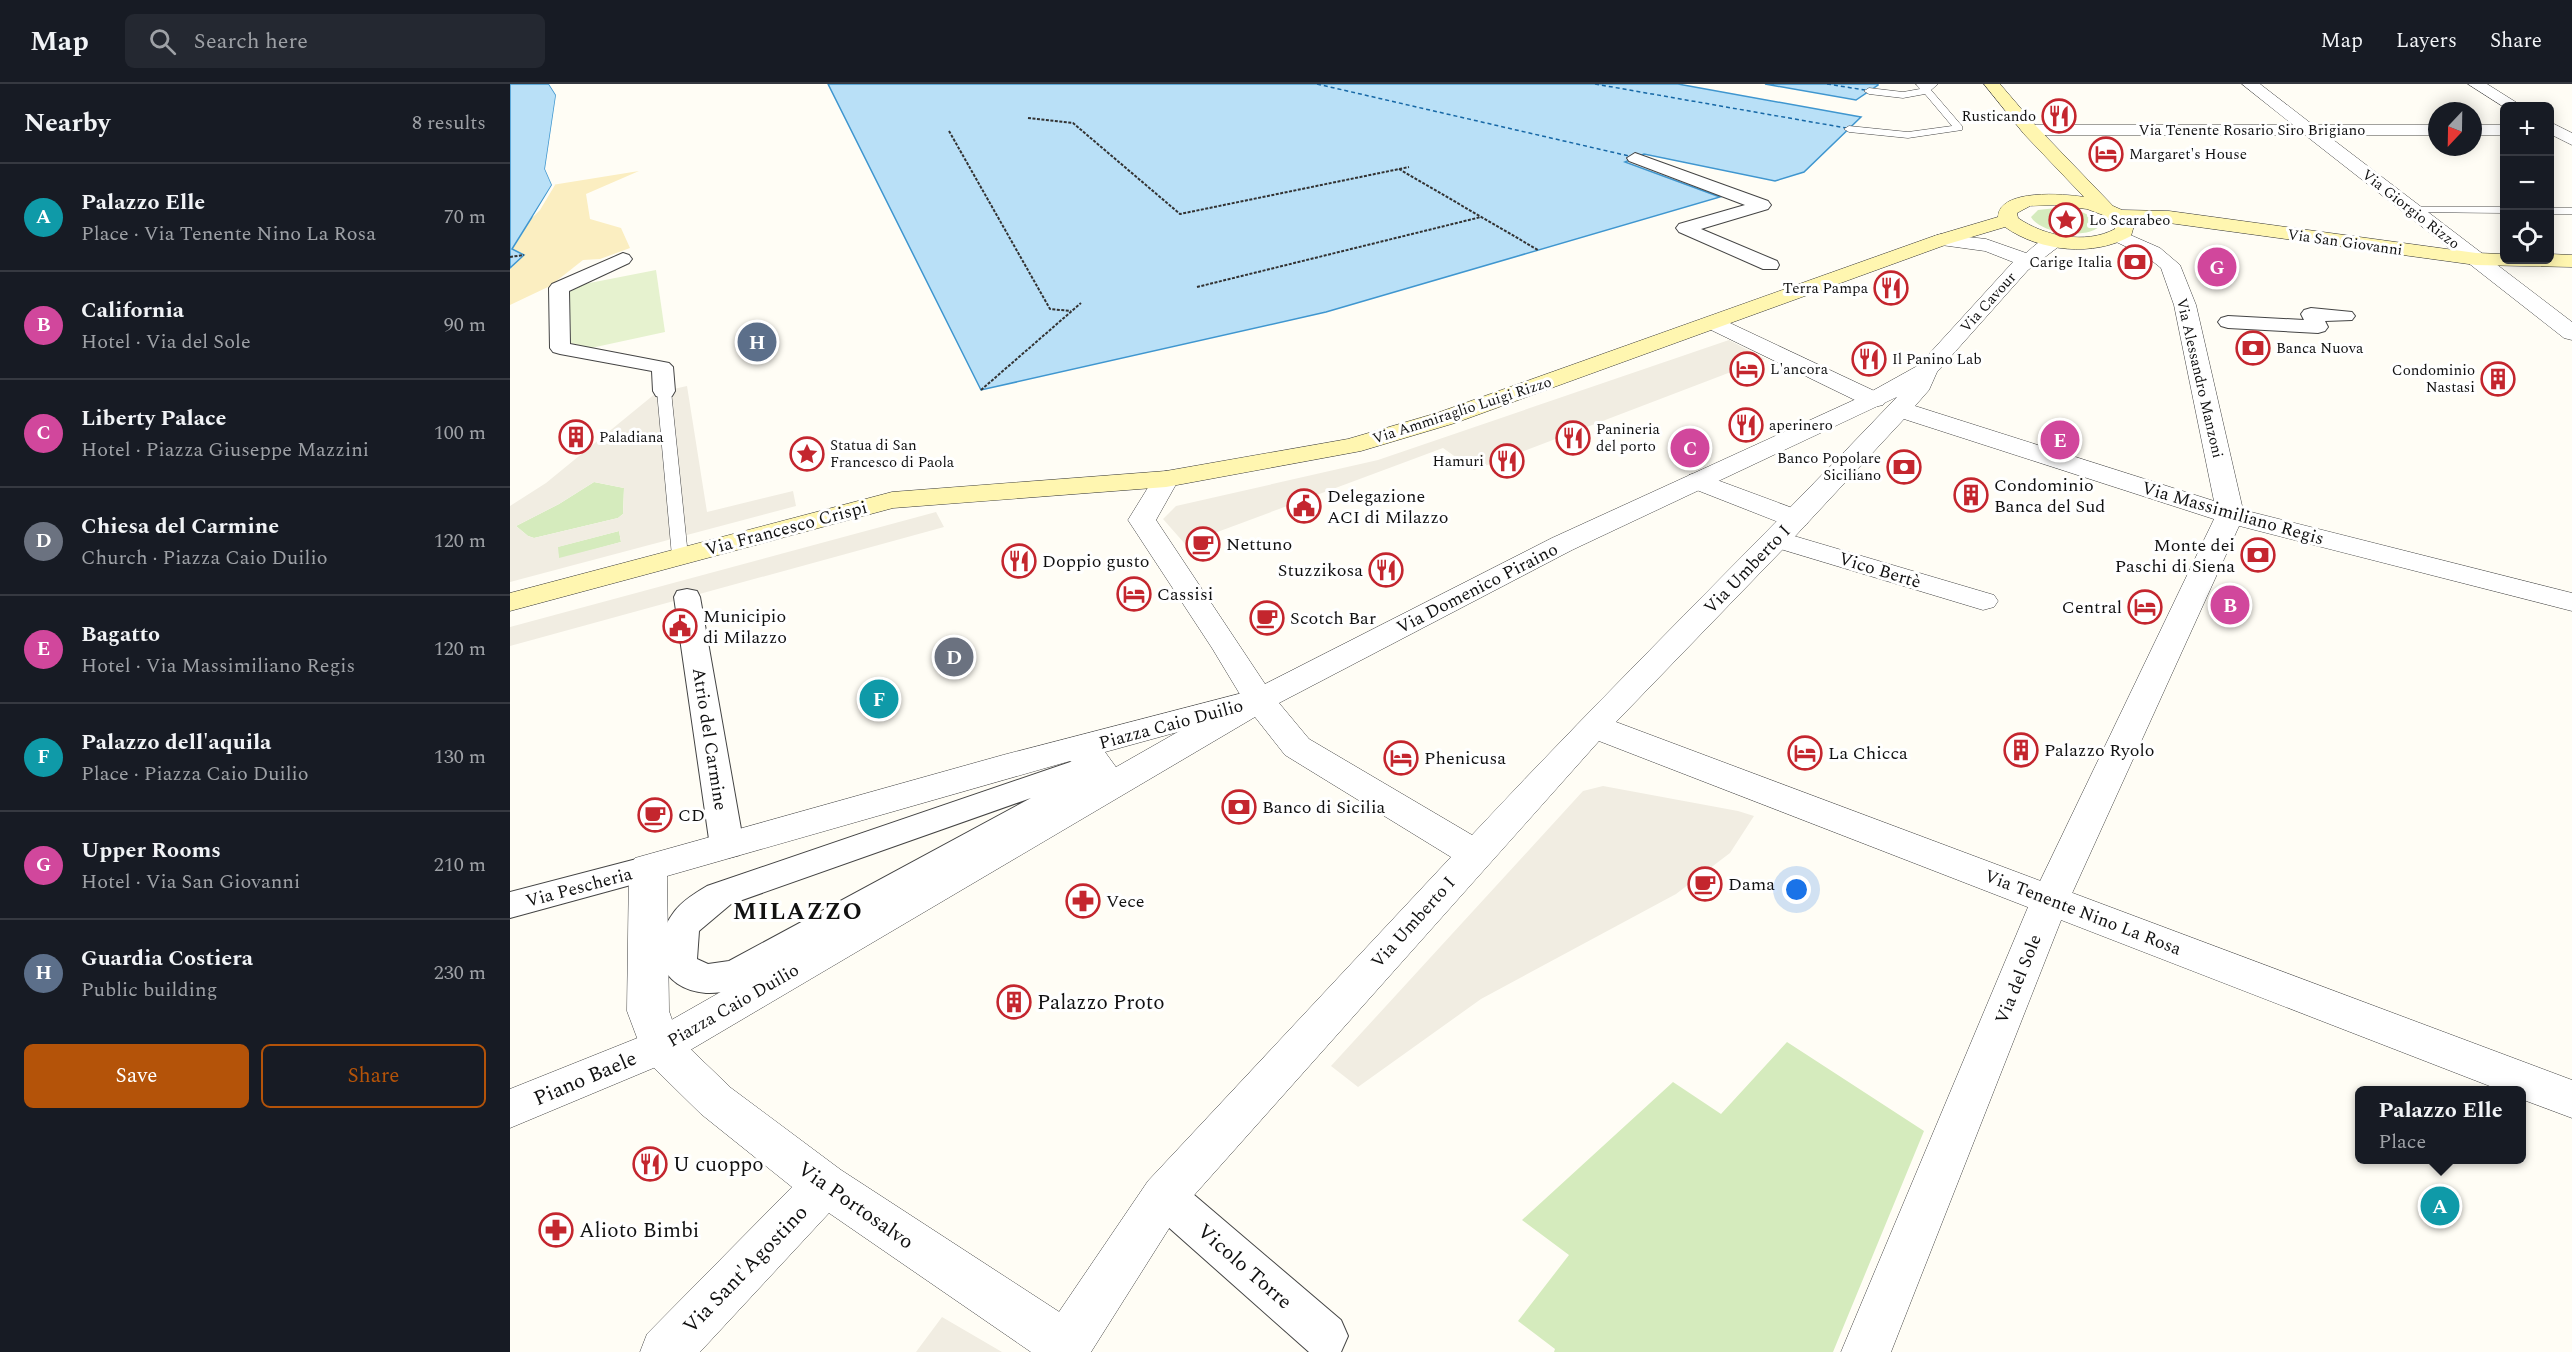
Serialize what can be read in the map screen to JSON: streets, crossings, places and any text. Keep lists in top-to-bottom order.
{
  "streets": {
    "main road": ["Via San Giovanni", "Via Ammiraglio Luigi Rizzo", "Via Francesco Crispi"],
    "street": [
      "Via Tenente Rosario Siro Brigiano",
      "Via Giorgio Rizzo",
      "Via Cavour",
      "Via Alessandro Manzoni",
      "Via Massimiliano Regis",
      "Via Umberto I",
      "Vico Bertè",
      "Via Domenico Piraino",
      "Piazza Caio Duilio",
      "Atrio del Carmine",
      "Via Pescheria",
      "Via Tenente Nino La Rosa",
      "Via del Sole",
      "Piano Baele",
      "Via Portosalvo",
      "Vicolo Torre",
      "Via Sant'Agostino"
    ]
  },
  "crossings": [
    ["Via Tenente Rosario Siro Brigiano", "Via Giorgio Rizzo"],
    ["Via Giorgio Rizzo", "Via San Giovanni"],
    ["Via San Giovanni", "Via Alessandro Manzoni"],
    ["Via Cavour", "Via Massimiliano Regis"],
    ["Via Cavour", "Via Umberto I"],
    ["Via Cavour", "Via Domenico Piraino"],
    ["Via Alessandro Manzoni", "Via Massimiliano Regis"],
    ["Via Alessandro Manzoni", "Via del Sole"],
    ["Via Ammiraglio Luigi Rizzo", "Via Francesco Crispi"],
    ["Via Massimiliano Regis", "Via Umberto I"],
    ["Via Massimiliano Regis", "Via del Sole"],
    ["Via Umberto I", "Vico Bertè"],
    ["Via Umberto I", "Via Tenente Nino La Rosa"],
    ["Via Umberto I", "Via Portosalvo"],
    ["Via Umberto I", "Vicolo Torre"],
    ["Vico Bertè", "Via Domenico Piraino"],
    ["Via Domenico Piraino", "Piazza Caio Duilio"],
    ["Piazza Caio Duilio", "Atrio del Carmine"],
    ["Piazza Caio Duilio", "Via Pescheria"],
    ["Piazza Caio Duilio", "Piano Baele"],
    ["Piazza Caio Duilio", "Via Portosalvo"],
    ["Via Tenente Nino La Rosa", "Via del Sole"],
    ["Piano Baele", "Via Portosalvo"],
    ["Via Portosalvo", "Via Sant'Agostino"]
  ],
  "districts": ["MILAZZO"],
  "places": {
    "restaurant": [
      "Rusticando",
      "Terra Pampa",
      "Il Panino Lab",
      "aperinero",
      "Panineria del porto",
      "Hamuri",
      "Doppio gusto",
      "Stuzzikosa",
      "U cuoppo"
    ],
    "hotel": [
      "Margaret's House",
      "L'ancora",
      "Cassisi",
      "Central",
      "La Chicca",
      "Phenicusa"
    ],
    "place": ["Lo Scarabeo", "Statua di San Francesco di Paola"],
    "bank": [
      "Carige Italia",
      "Banca Nuova",
      "Banco Popolare Siciliano",
      "Monte dei Paschi di Siena",
      "Banco di Sicilia"
    ],
    "building": [
      "Condominio Nastasi",
      "Paladiana",
      "Condominio Banca del Sud",
      "Palazzo Ryolo",
      "Palazzo Proto"
    ],
    "public building": ["Delegazione ACI di Milazzo", "Municipio di Milazzo"],
    "cafe": [
      "Nettuno",
      "Scotch Bar",
      "CD",
      "Dama"
    ],
    "pharmacy": ["Vece", "Alioto Bimbi"]
  },
  "north": "bottom",
  "page": {
    "header": "Map",
    "search": "Search here",
    "nav": ["Map", "Layers", "Share"],
    "heading": ["Nearby", "8 results"],
    "map_buttons": ["+", "−"],
    "list": [
      {
        "mark": "A",
        "name": "Palazzo Elle",
        "note": "Place · Via Tenente Nino La Rosa",
        "value": "70 m"
      },
      {
        "mark": "B",
        "name": "California",
        "note": "Hotel · Via del Sole",
        "value": "90 m"
      },
      {
        "mark": "C",
        "name": "Liberty Palace",
        "note": "Hotel · Piazza Giuseppe Mazzini",
        "value": "100 m"
      },
      {
        "mark": "D",
        "name": "Chiesa del Carmine",
        "note": "Church · Piazza Caio Duilio",
        "value": "120 m"
      },
      {
        "mark": "E",
        "name": "Bagatto",
        "note": "Hotel · Via Massimiliano Regis",
        "value": "120 m"
      },
      {
        "mark": "F",
        "name": "Palazzo dell'aquila",
        "note": "Place · Piazza Caio Duilio",
        "value": "130 m"
      },
      {
        "mark": "G",
        "name": "Upper Rooms",
        "note": "Hotel · Via San Giovanni",
        "value": "210 m"
      },
      {
        "mark": "H",
        "name": "Guardia Costiera",
        "note": "Public building",
        "value": "230 m"
      }
    ],
    "pins": [
      "G",
      "H",
      "E",
      "C",
      "B",
      "D",
      "F",
      "A"
    ],
    "buttons": ["Save", "Share"],
    "popup": ["Palazzo Elle", "Place"]
  }
}
